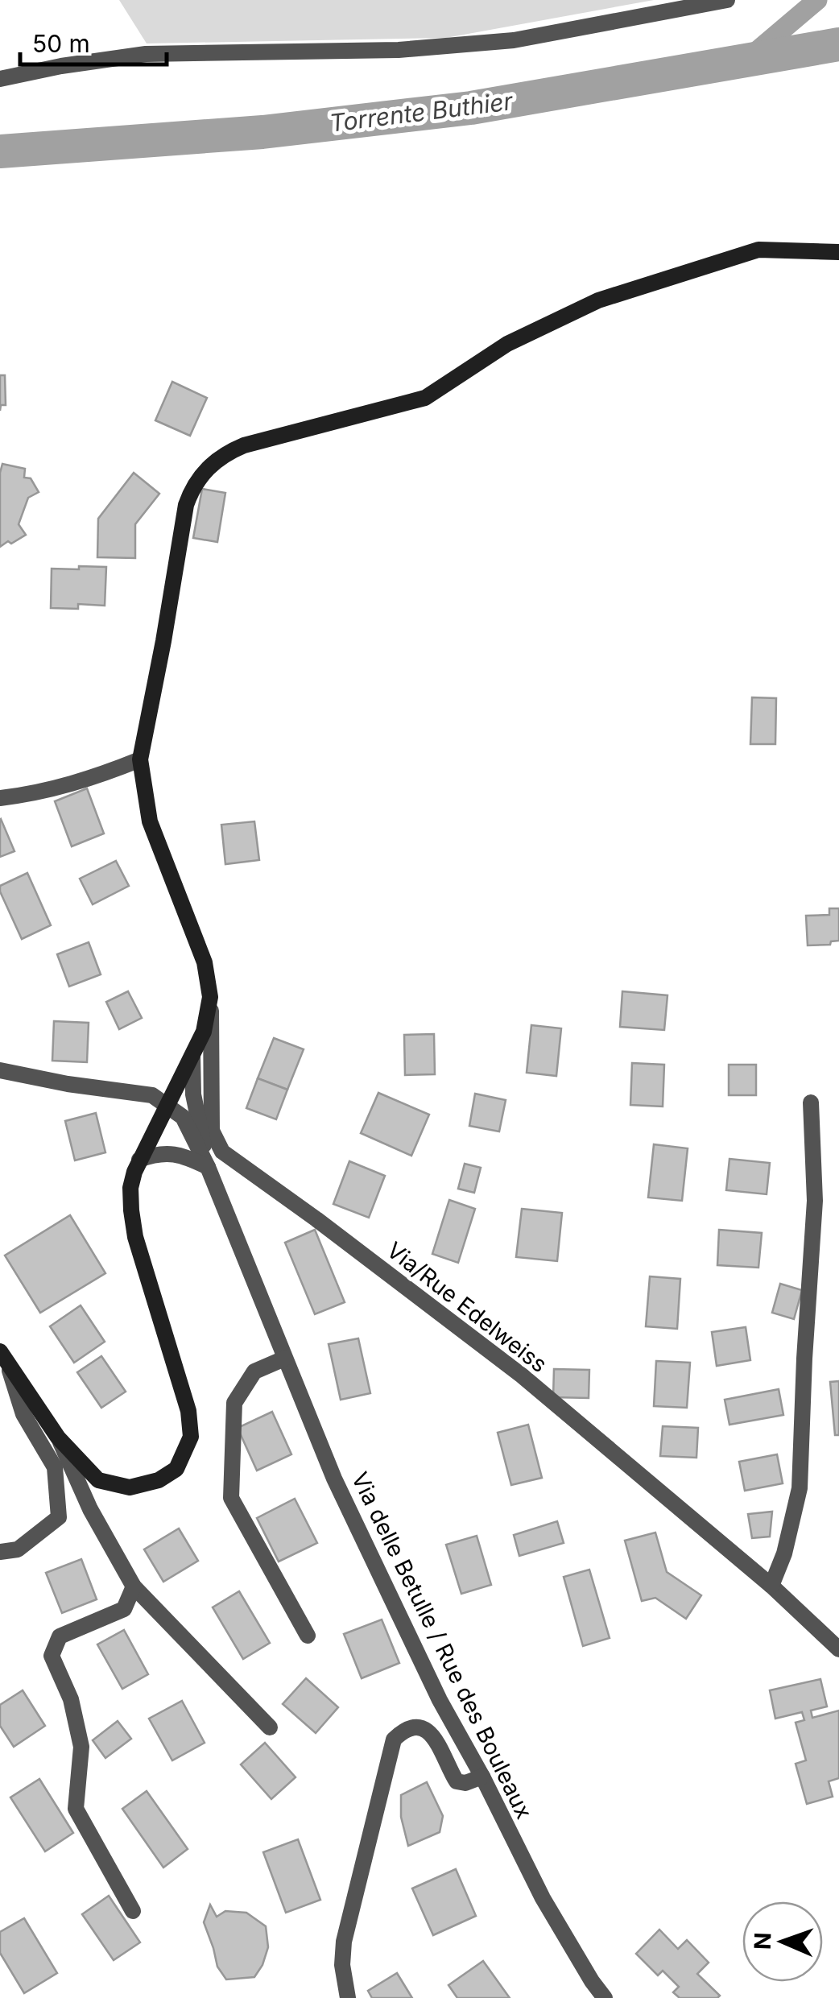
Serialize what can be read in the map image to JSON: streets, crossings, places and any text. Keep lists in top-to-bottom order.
{
  "streets": {
    "street": ["Via/Rue Edelweiss", "Via delle Betulle / Rue des Bouleaux"]
  },
  "water": ["Torrente Buthier"],
  "scale_bar": "50 m",
  "north": "left"
}
